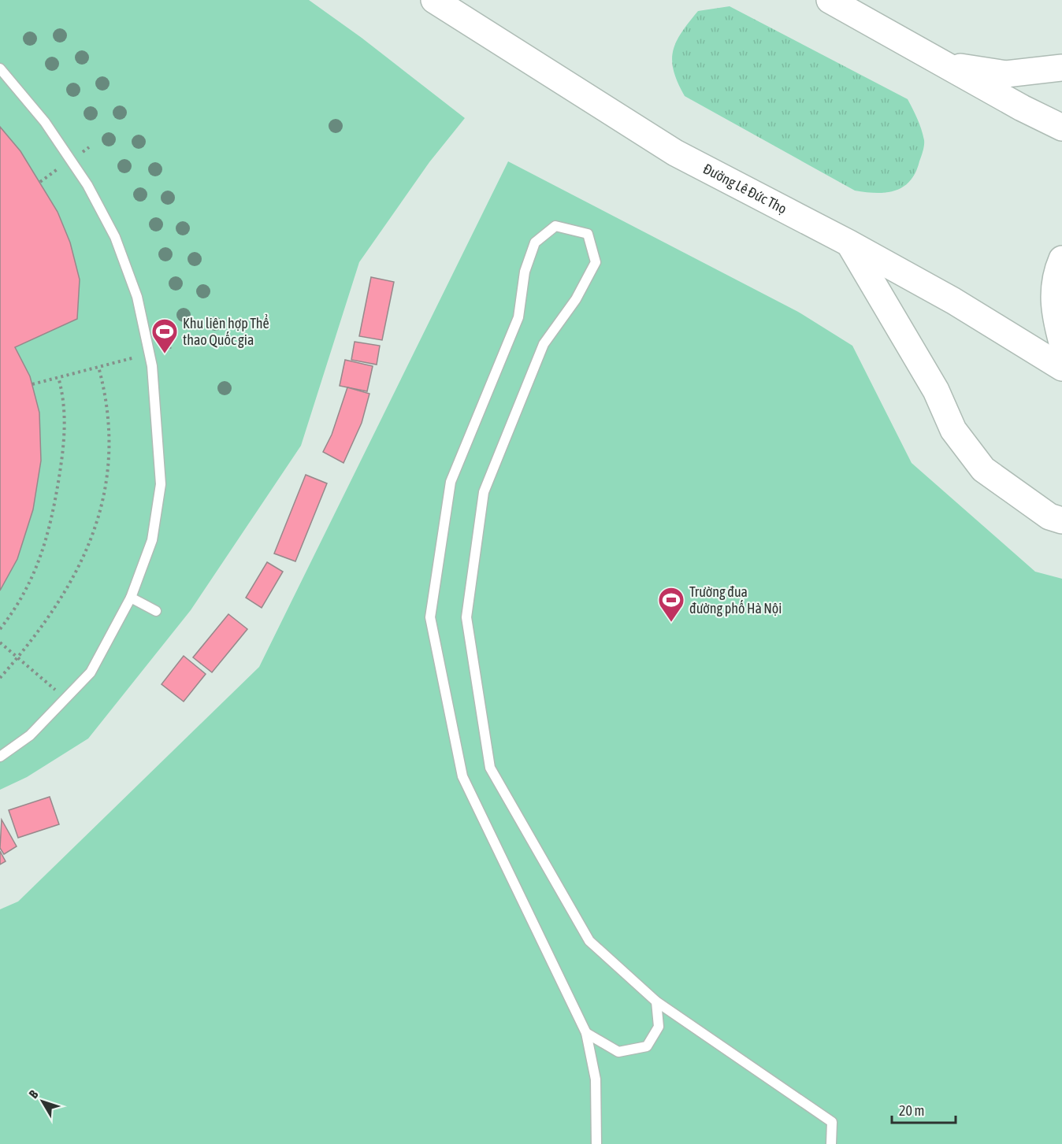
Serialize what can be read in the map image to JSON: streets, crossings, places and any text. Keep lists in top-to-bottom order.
{
  "streets": {
    "main road": ["Đường Lê Đức Thọ"]
  },
  "places": {
    "sports": ["Khu liên hợp Thể thao Quốc gia", "Trường đua đường phố Hà Nội"]
  },
  "scale_bar": "20 m",
  "north": "top left"
}
